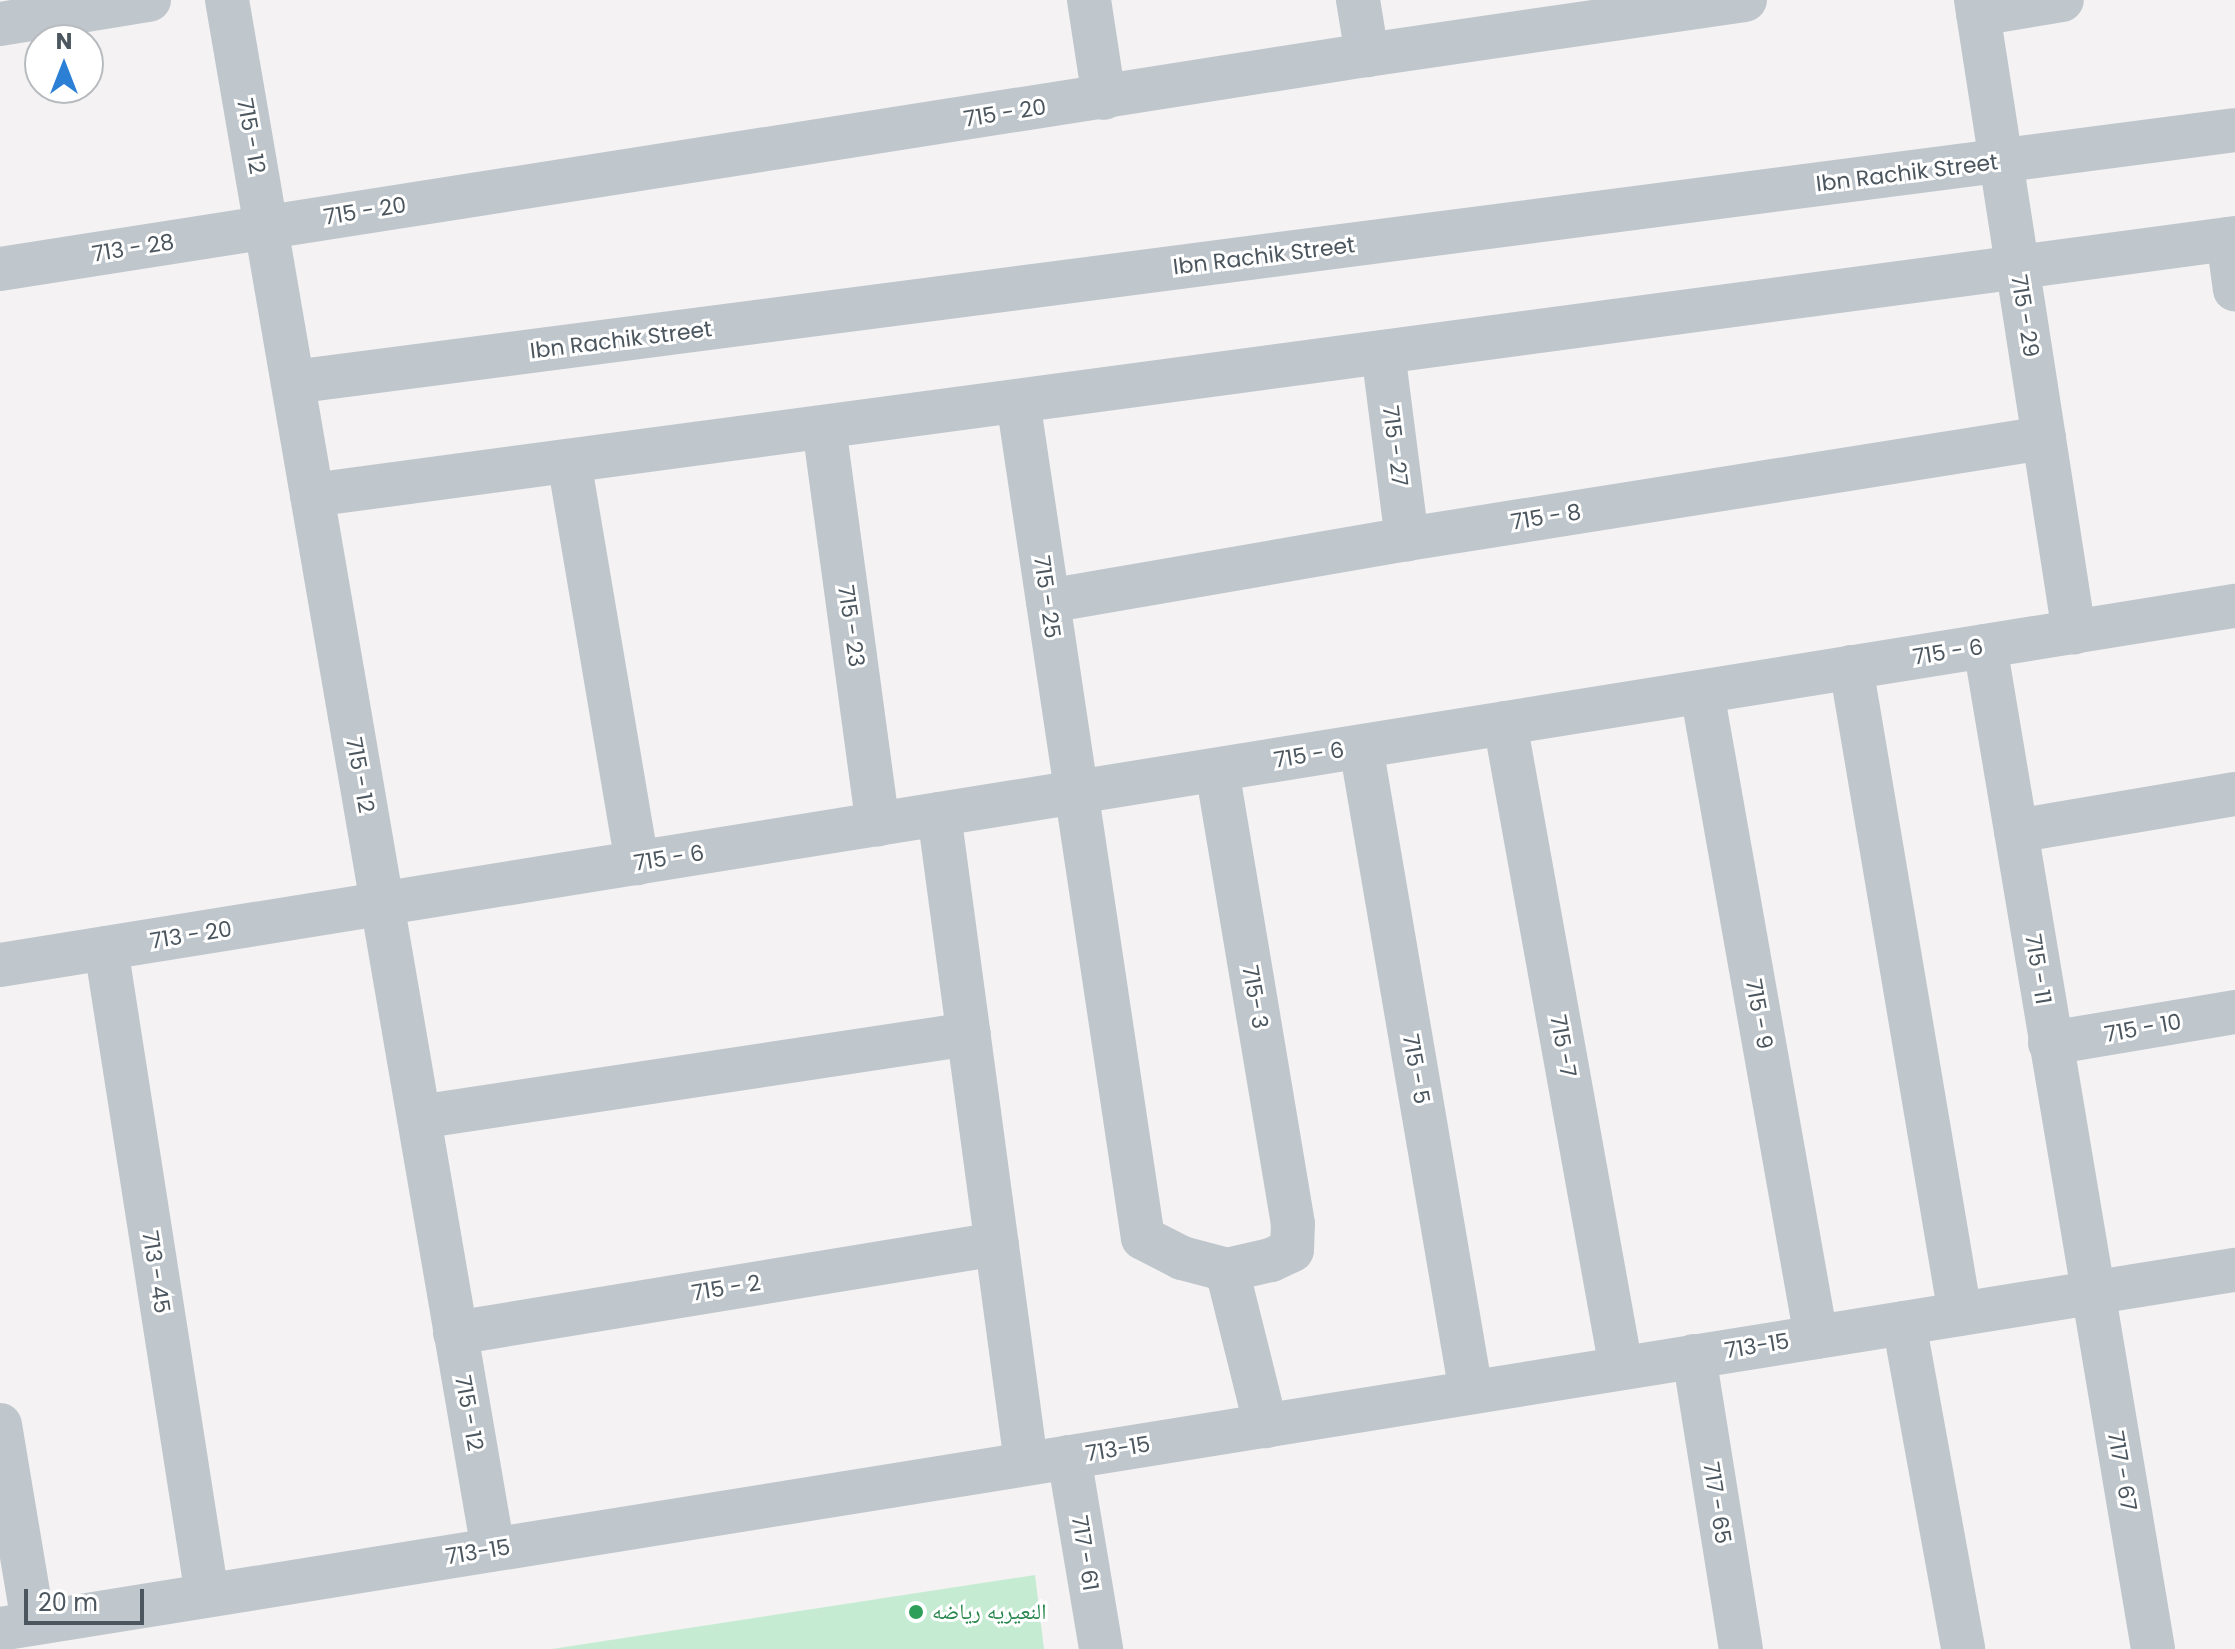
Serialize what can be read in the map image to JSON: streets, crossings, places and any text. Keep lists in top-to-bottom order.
{
  "streets": {
    "street": [
      "715 - 20",
      "715 - 12",
      "Ibn Rachik Street",
      "713 - 28",
      "715 - 29",
      "715 - 27",
      "715 - 8",
      "715 - 25",
      "715 - 23",
      "715 - 6",
      "713 - 20",
      "715 - 11",
      "715- 3",
      "715 - 9",
      "715 - 10",
      "715 -7",
      "715 - 5",
      "713 - 45",
      "715 - 2",
      "713-15",
      "717 - 67",
      "717 - 65",
      "717 - 61"
    ]
  },
  "crossings": [
    ["715 - 20", "715 - 12"],
    ["715 - 20", "713 - 28"],
    ["715 - 12", "Ibn Rachik Street"],
    ["715 - 12", "713 - 28"],
    ["715 - 12", "715 - 6"],
    ["715 - 12", "713 - 20"],
    ["715 - 12", "715 - 2"],
    ["715 - 12", "713-15"],
    ["Ibn Rachik Street", "715 - 29"],
    ["715 - 29", "715 - 8"],
    ["715 - 29", "715 - 6"],
    ["715 - 27", "715 - 8"],
    ["715 - 8", "715 - 25"],
    ["715 - 25", "715 - 6"],
    ["715 - 25", "715- 3"],
    ["715 - 23", "715 - 6"],
    ["715 - 6", "713 - 20"],
    ["715 - 6", "715 - 11"],
    ["715 - 6", "715- 3"],
    ["715 - 6", "715 - 9"],
    ["715 - 6", "715 -7"],
    ["715 - 6", "715 - 5"],
    ["713 - 20", "713 - 45"],
    ["715 - 11", "715 - 10"],
    ["715 - 11", "713-15"],
    ["715 - 11", "717 - 67"],
    ["715 - 9", "713-15"],
    ["715 -7", "713-15"],
    ["715 - 5", "713-15"],
    ["713 - 45", "713-15"],
    ["713-15", "717 - 67"],
    ["713-15", "717 - 65"],
    ["713-15", "717 - 61"]
  ],
  "places": ["النعيريه رياضه"],
  "scale_bar": "20 m",
  "north": "top"
}
